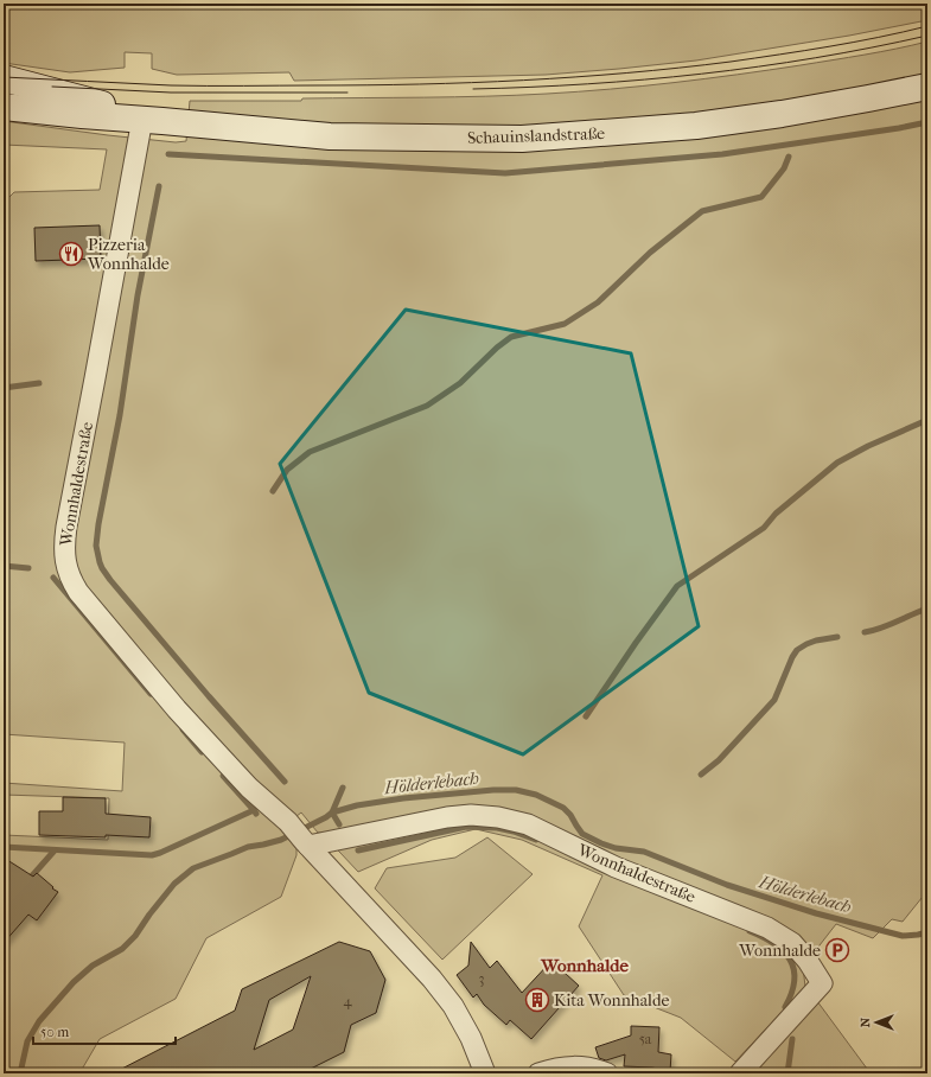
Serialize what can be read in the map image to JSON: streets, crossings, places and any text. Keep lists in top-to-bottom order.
{
  "streets": {
    "main road": ["Schauinslandstraße"],
    "street": ["Wonnhaldestraße"]
  },
  "crossings": [
    ["Schauinslandstraße", "Wonnhaldestraße"]
  ],
  "districts": ["Wonnhalde"],
  "water": ["Hölderlebach"],
  "places": {
    "restaurant": ["Pizzeria Wonnhalde"],
    "parking": ["Wonnhalde"],
    "building": ["Kita Wonnhalde"]
  },
  "house_numbers": ["3", "4", "5a"],
  "scale_bar": "50 m",
  "north": "left"
}
